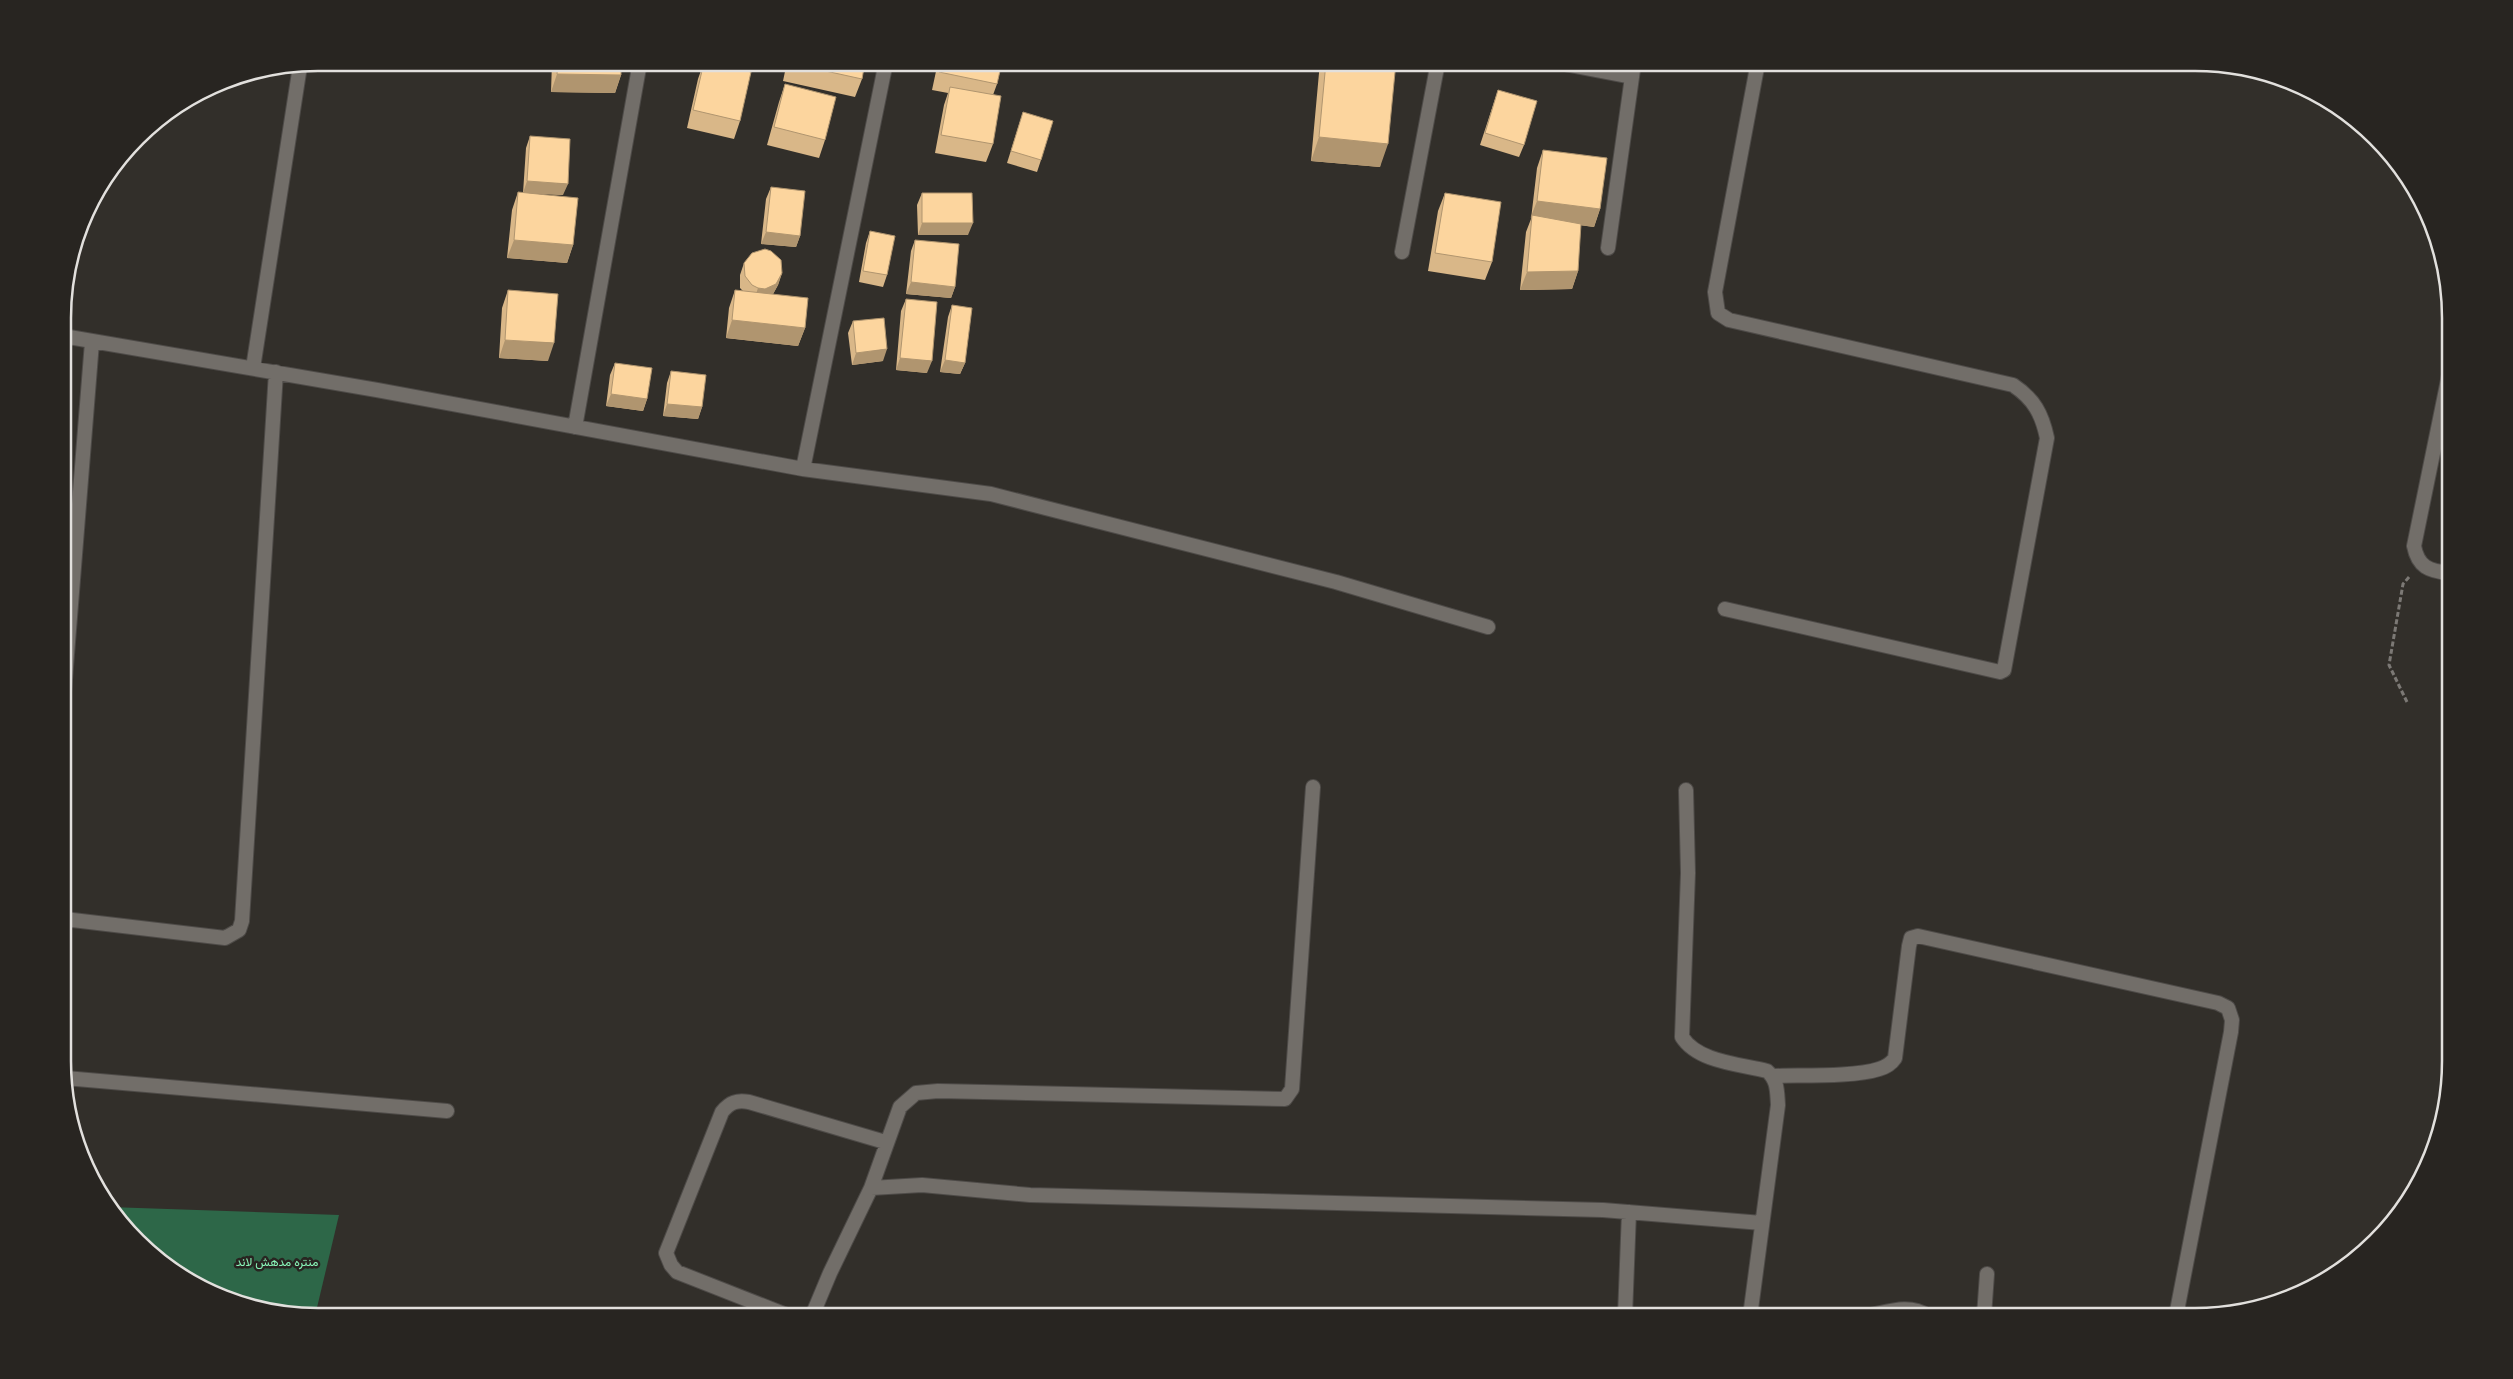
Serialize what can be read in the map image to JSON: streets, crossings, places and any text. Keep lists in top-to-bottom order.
{
  "parks": ["منتره مدهش لاند"]
}
